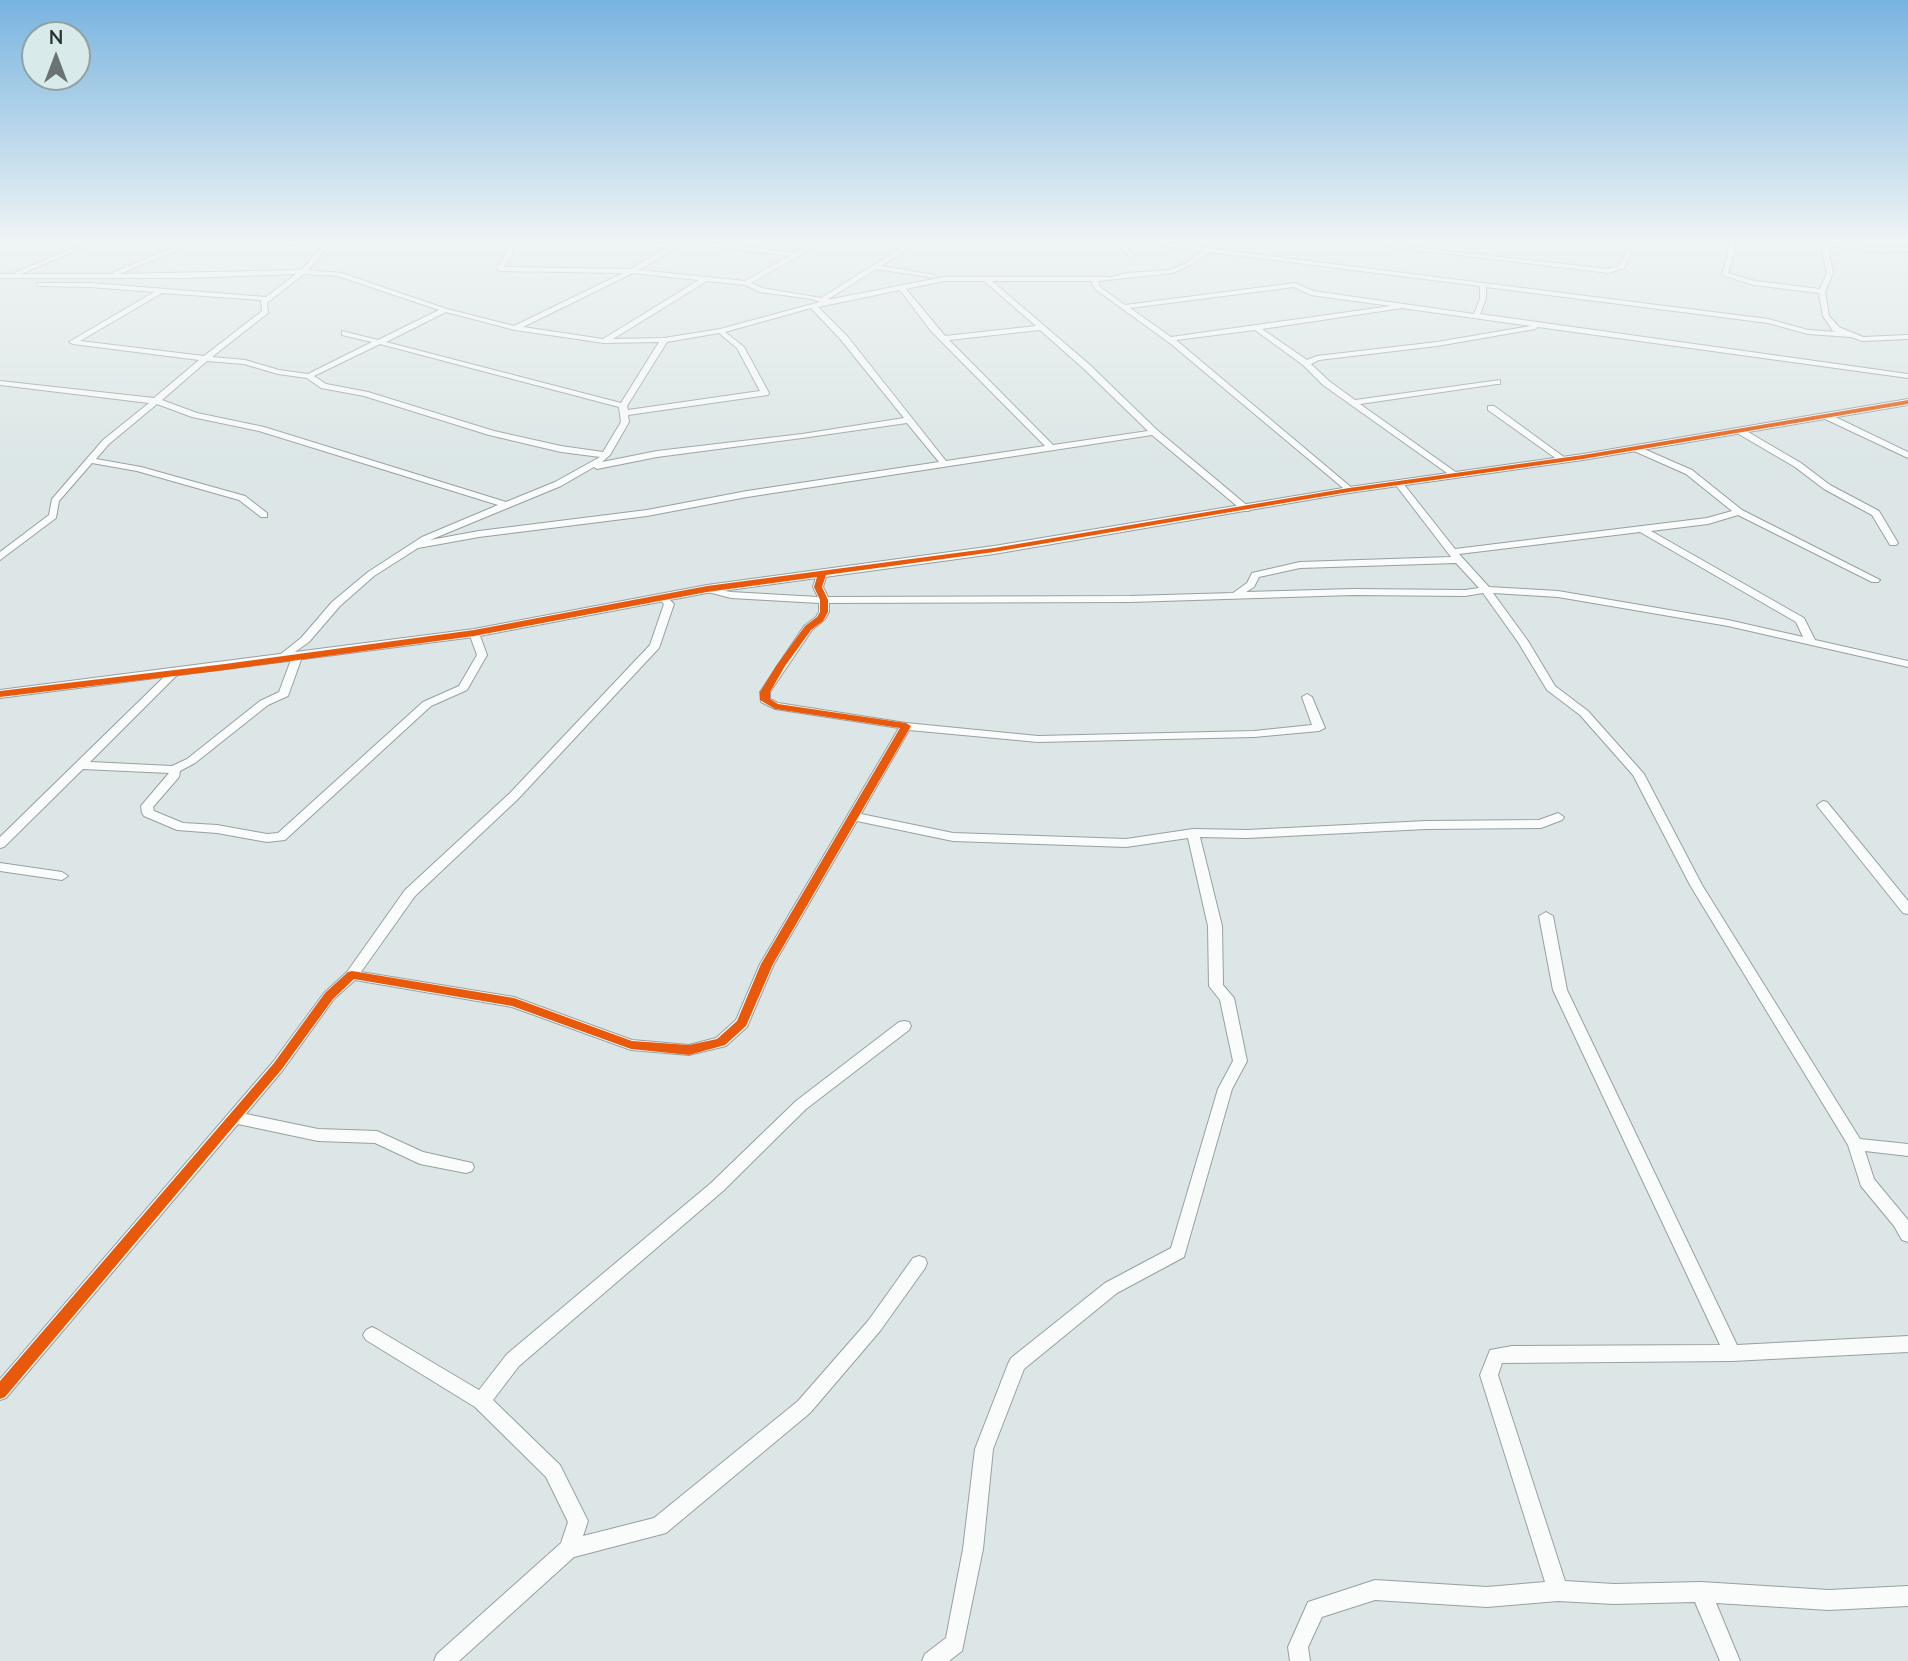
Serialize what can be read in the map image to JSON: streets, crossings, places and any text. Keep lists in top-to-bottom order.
{
  "north": "top"
}
